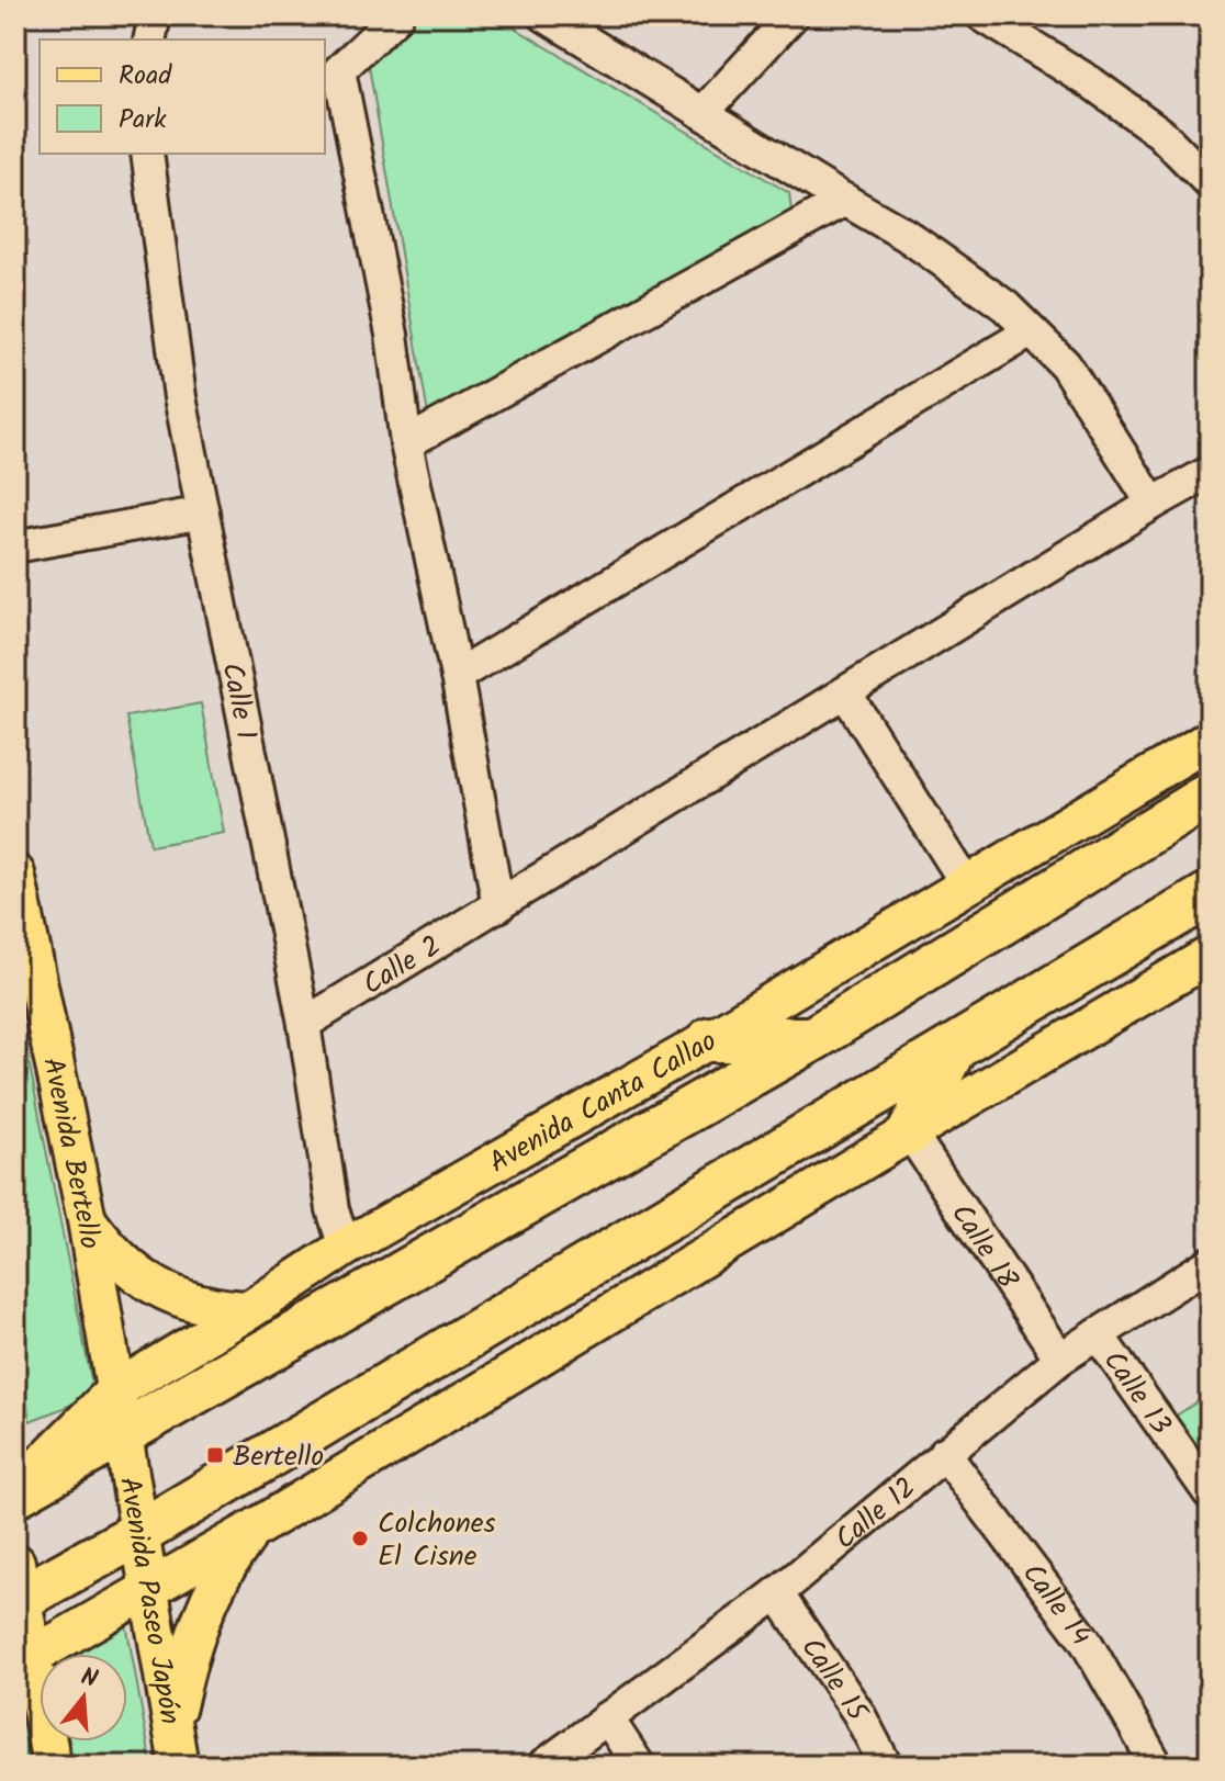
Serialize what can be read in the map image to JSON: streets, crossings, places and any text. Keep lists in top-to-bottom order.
{
  "streets": {
    "highway": ["Avenida Canta Callao"],
    "main road": ["Avenida Bertello", "Avenida Paseo Japón"],
    "street": [
      "Calle 1",
      "Calle 2",
      "Calle 18",
      "Calle 13",
      "Calle 12",
      "Calle 14",
      "Calle 15"
    ]
  },
  "crossings": [
    ["Calle 1", "Calle 2"],
    ["Calle 1", "Avenida Canta Callao"],
    ["Avenida Canta Callao", "Avenida Bertello"],
    ["Avenida Canta Callao", "Avenida Paseo Japón"],
    ["Avenida Bertello", "Avenida Paseo Japón"],
    ["Calle 18", "Calle 12"],
    ["Calle 13", "Calle 12"],
    ["Calle 12", "Calle 14"],
    ["Calle 12", "Calle 15"]
  ],
  "places": {
    "transit": ["Bertello"],
    "other": ["Colchones El Cisne"]
  },
  "legend": ["Road", "Park"],
  "north": "top"
}
